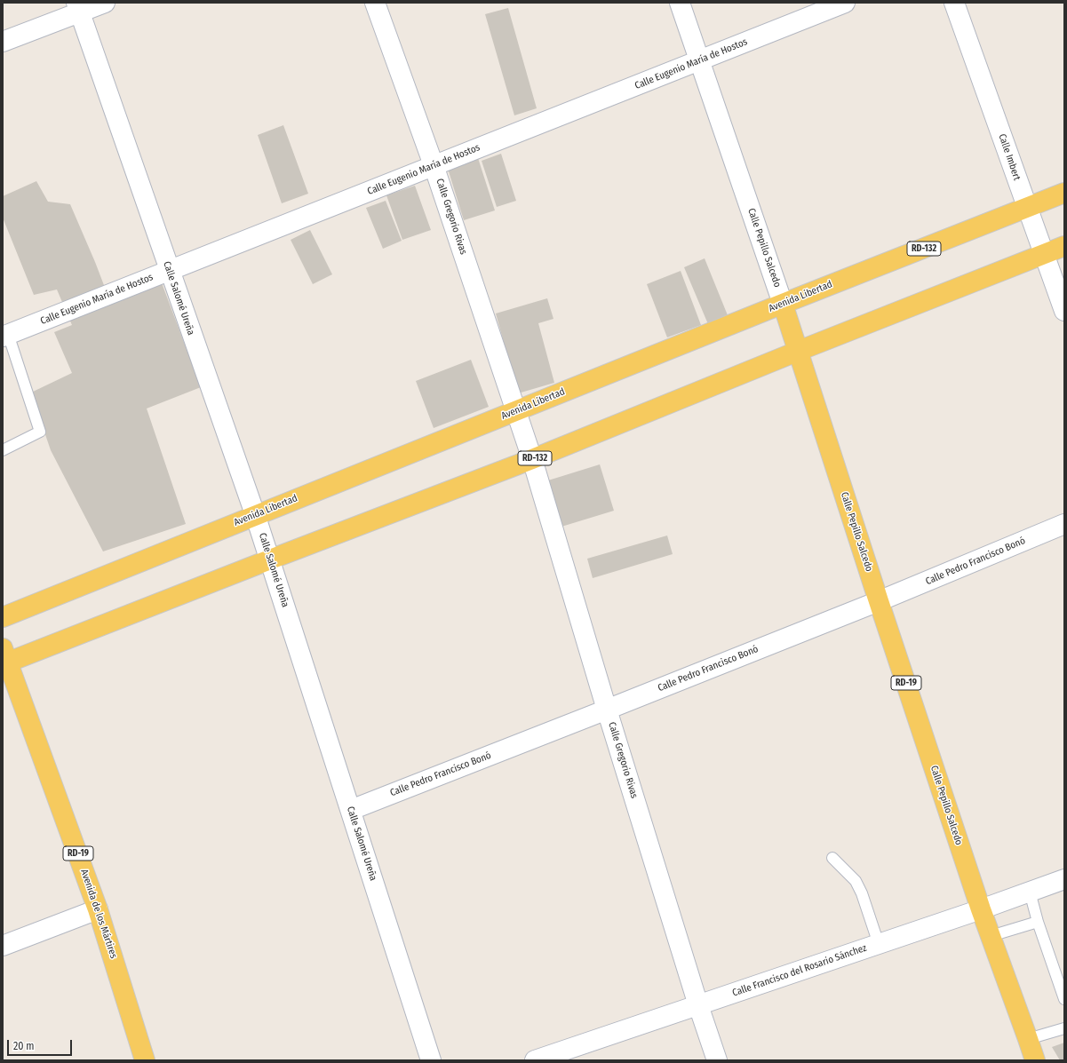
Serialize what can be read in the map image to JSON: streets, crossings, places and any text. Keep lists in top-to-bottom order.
{
  "streets": {
    "main road": [
      "Calle Pepillo Salcedo",
      "RD-132",
      "Avenida Libertad",
      "RD-19",
      "Avenida de los Mártires"
    ],
    "street": [
      "Calle Eugenio María de Hostos",
      "Calle Imbert",
      "Calle Gregorio Rivas",
      "Calle Salomé Ureña",
      "Calle Pedro Francisco Bonó",
      "Calle Francisco del Rosario Sánchez"
    ]
  },
  "crossings": [
    ["Calle Eugenio María de Hostos", "Calle Gregorio Rivas"],
    ["Calle Eugenio María de Hostos", "Calle Pepillo Salcedo"],
    ["Calle Eugenio María de Hostos", "Calle Salomé Ureña"],
    ["Calle Imbert", "RD-132"],
    ["Calle Imbert", "Avenida Libertad"],
    ["Calle Gregorio Rivas", "RD-132"],
    ["Calle Gregorio Rivas", "Avenida Libertad"],
    ["Calle Gregorio Rivas", "Calle Pedro Francisco Bonó"],
    ["Calle Gregorio Rivas", "Calle Francisco del Rosario Sánchez"],
    ["Calle Pepillo Salcedo", "RD-132"],
    ["Calle Pepillo Salcedo", "Avenida Libertad"],
    ["Calle Pepillo Salcedo", "Calle Pedro Francisco Bonó"],
    ["Calle Pepillo Salcedo", "Calle Francisco del Rosario Sánchez"],
    ["RD-132", "Calle Salomé Ureña"],
    ["RD-132", "Avenida de los Mártires"],
    ["Avenida Libertad", "Calle Salomé Ureña"],
    ["Calle Salomé Ureña", "Calle Pedro Francisco Bonó"]
  ],
  "scale_bar": "20 m"
}
